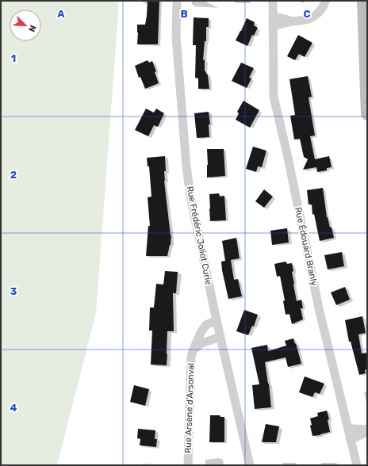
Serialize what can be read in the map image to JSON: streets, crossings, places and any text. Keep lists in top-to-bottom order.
{
  "streets": {
    "street": ["Rue Frédéric Joliot Curie", "Rue Édouard Branly", "Rue Arsène d'Arsonval"]
  },
  "crossings": [
    ["Rue Frédéric Joliot Curie", "Rue Arsène d'Arsonval"]
  ],
  "north": "bottom right",
  "grid": {
    "columns": ["A", "B", "C"],
    "rows": [
      "1",
      "2",
      "3",
      "4"
    ]
  }
}
